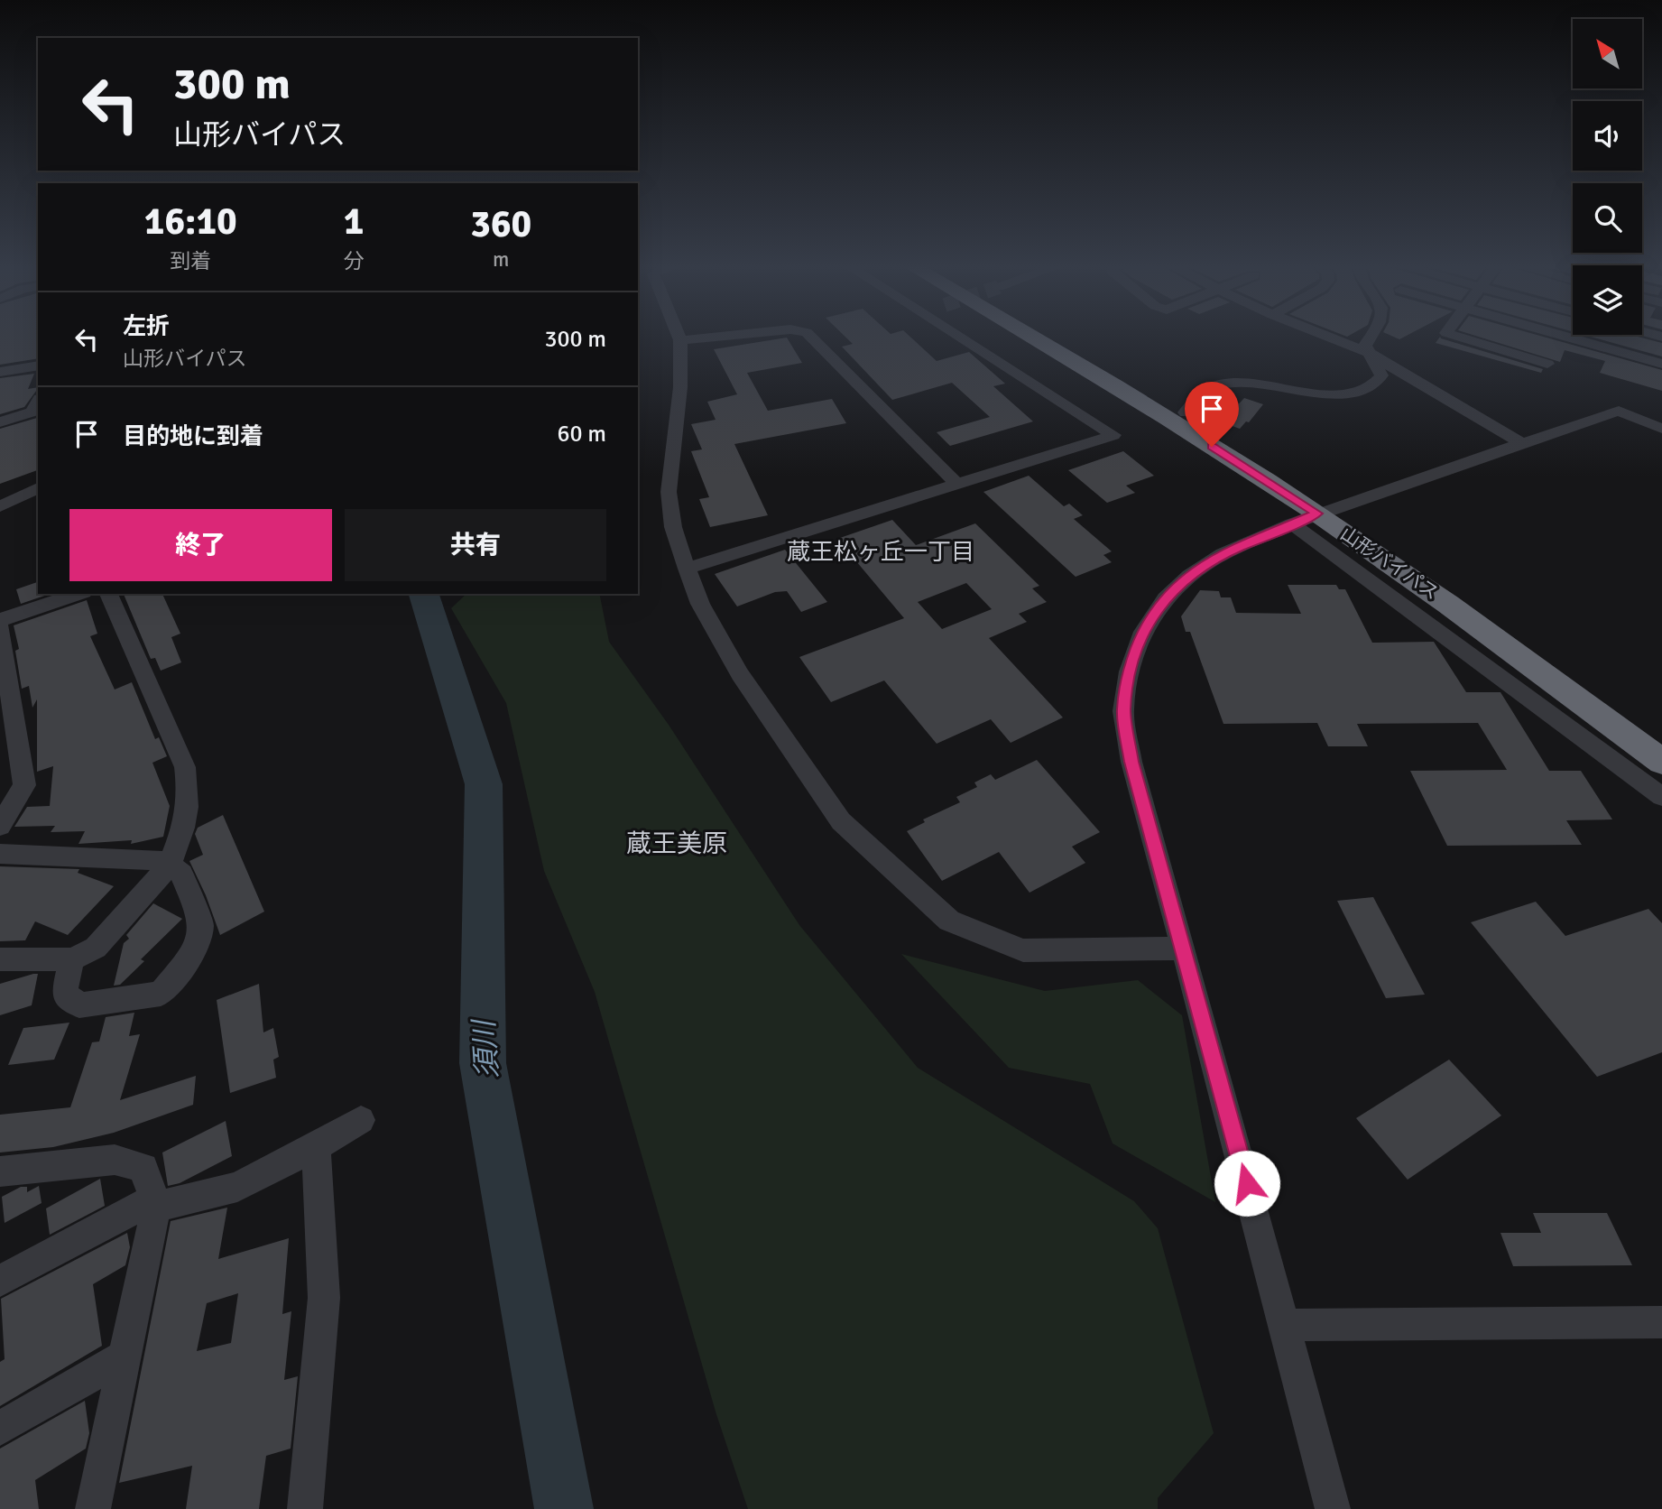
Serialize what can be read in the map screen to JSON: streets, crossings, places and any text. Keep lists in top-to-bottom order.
{
  "streets": {
    "highway": ["山形バイパス"]
  },
  "districts": ["蔵王松ヶ丘一丁目", "蔵王美原"],
  "water": ["須川"],
  "north": "top left",
  "page": {
    "turn": ["300 m", "山形バイパス"],
    "eta": [
      "16:10",
      "到着",
      "1",
      "分",
      "360",
      "m"
    ],
    "list": [
      {
        "name": "左折",
        "note": "山形バイパス",
        "value": "300 m"
      },
      {
        "name": "目的地に到着",
        "value": "60 m"
      }
    ],
    "buttons": ["終了", "共有"]
  }
}
